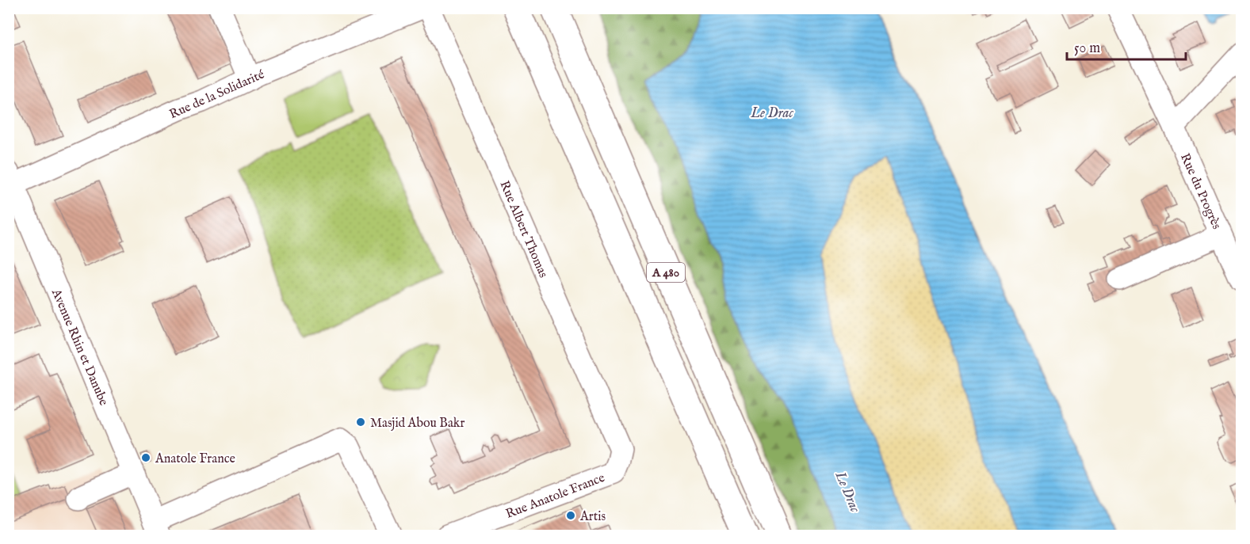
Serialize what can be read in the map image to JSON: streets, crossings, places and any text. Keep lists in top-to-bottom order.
{
  "streets": {
    "highway": ["A 480"],
    "street": [
      "Rue de la Solidarité",
      "Rue du Progrès",
      "Rue Albert Thomas",
      "Avenue Rhin et Danube",
      "Rue Anatole France"
    ]
  },
  "crossings": [
    ["Rue de la Solidarité", "Avenue Rhin et Danube"],
    ["Rue Albert Thomas", "Rue Anatole France"]
  ],
  "water": ["Le Drac"],
  "places": ["Masjid Abou Bakr", "Anatole France", "Artis"],
  "scale_bar": "50 m"
}
